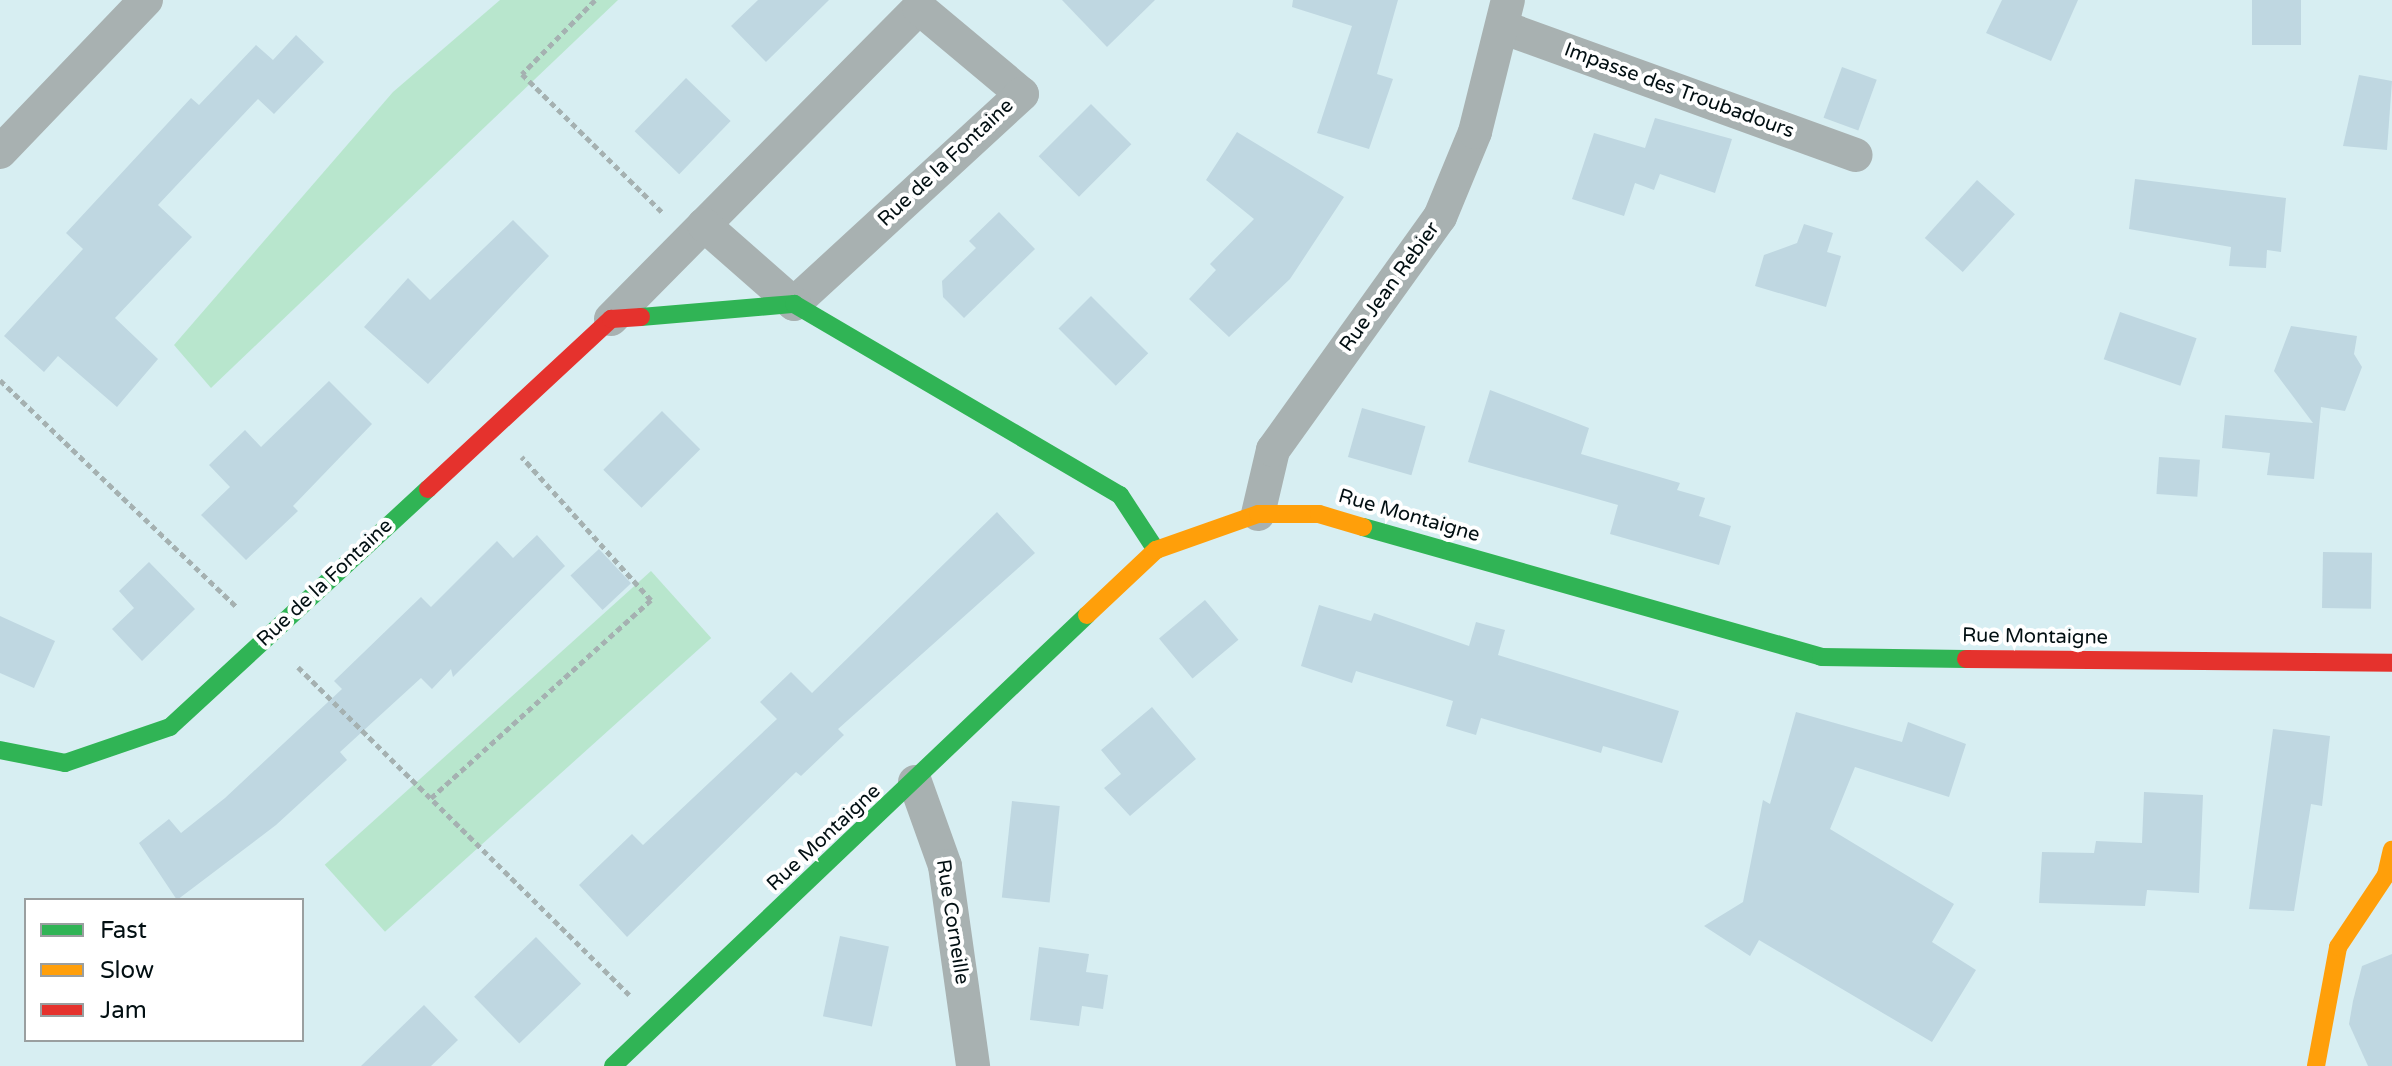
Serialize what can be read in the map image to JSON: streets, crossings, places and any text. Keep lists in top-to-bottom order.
{
  "streets": {
    "street": [
      "Impasse des Troubadours",
      "Rue de la Fontaine",
      "Rue Jean Rebier",
      "Rue Montaigne",
      "Rue Corneille"
    ]
  },
  "crossings": [
    ["Impasse des Troubadours", "Rue Jean Rebier"],
    ["Rue Jean Rebier", "Rue Montaigne"],
    ["Rue Montaigne", "Rue Corneille"]
  ],
  "legend": ["Fast", "Slow", "Jam"]
}
